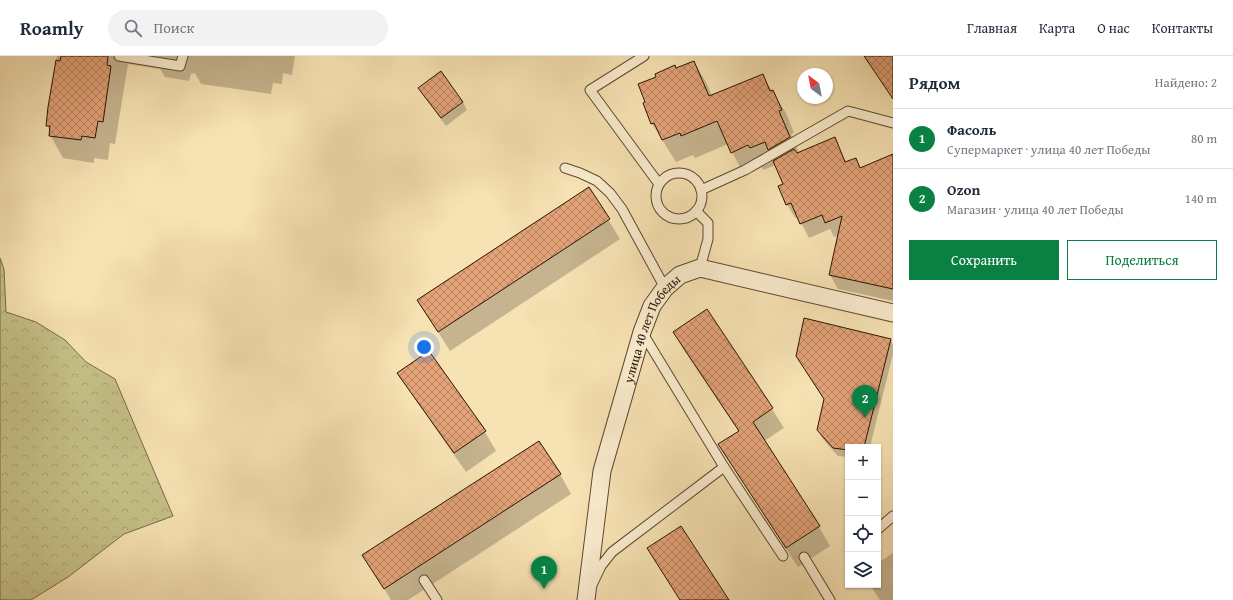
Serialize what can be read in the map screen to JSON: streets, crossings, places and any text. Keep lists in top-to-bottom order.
{
  "streets": {
    "street": ["улица 40 лет Победы"]
  },
  "north": "top left",
  "page": {
    "header": "Roamly",
    "search": "Поиск",
    "nav": [
      "Главная",
      "Карта",
      "О нас",
      "Контакты"
    ],
    "heading": ["Рядом", "Найдено: 2"],
    "list": [
      {
        "mark": "1",
        "name": "Фасоль",
        "note": "Супермаркет · улица 40 лет Победы",
        "value": "80 m"
      },
      {
        "mark": "2",
        "name": "Ozon",
        "note": "Магазин · улица 40 лет Победы",
        "value": "140 m"
      }
    ],
    "buttons": ["Сохранить", "Поделиться"],
    "pins": ["2", "1"],
    "map_buttons": ["+", "−"]
  }
}
